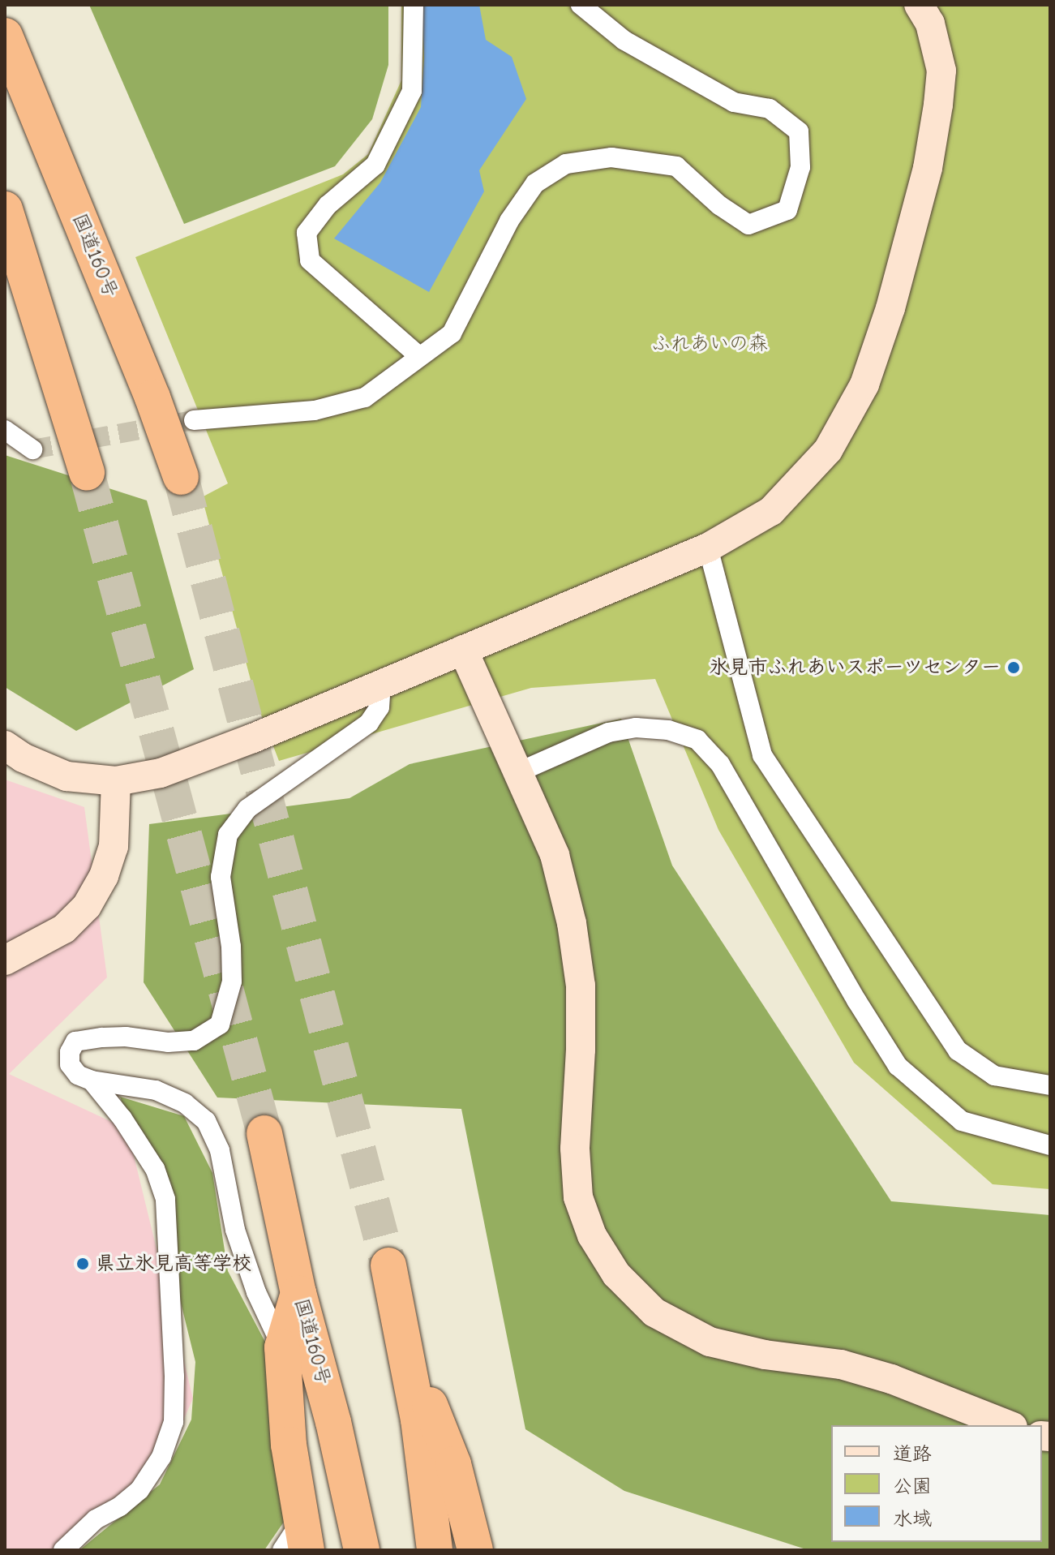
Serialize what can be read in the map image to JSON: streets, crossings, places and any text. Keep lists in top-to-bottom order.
{
  "streets": {
    "highway": ["国道160号"]
  },
  "parks": ["ふれあいの森"],
  "places": ["氷見市ふれあいスポーツセンター", "県立氷見高等学校"],
  "legend": ["道路", "公園", "水域"]
}
